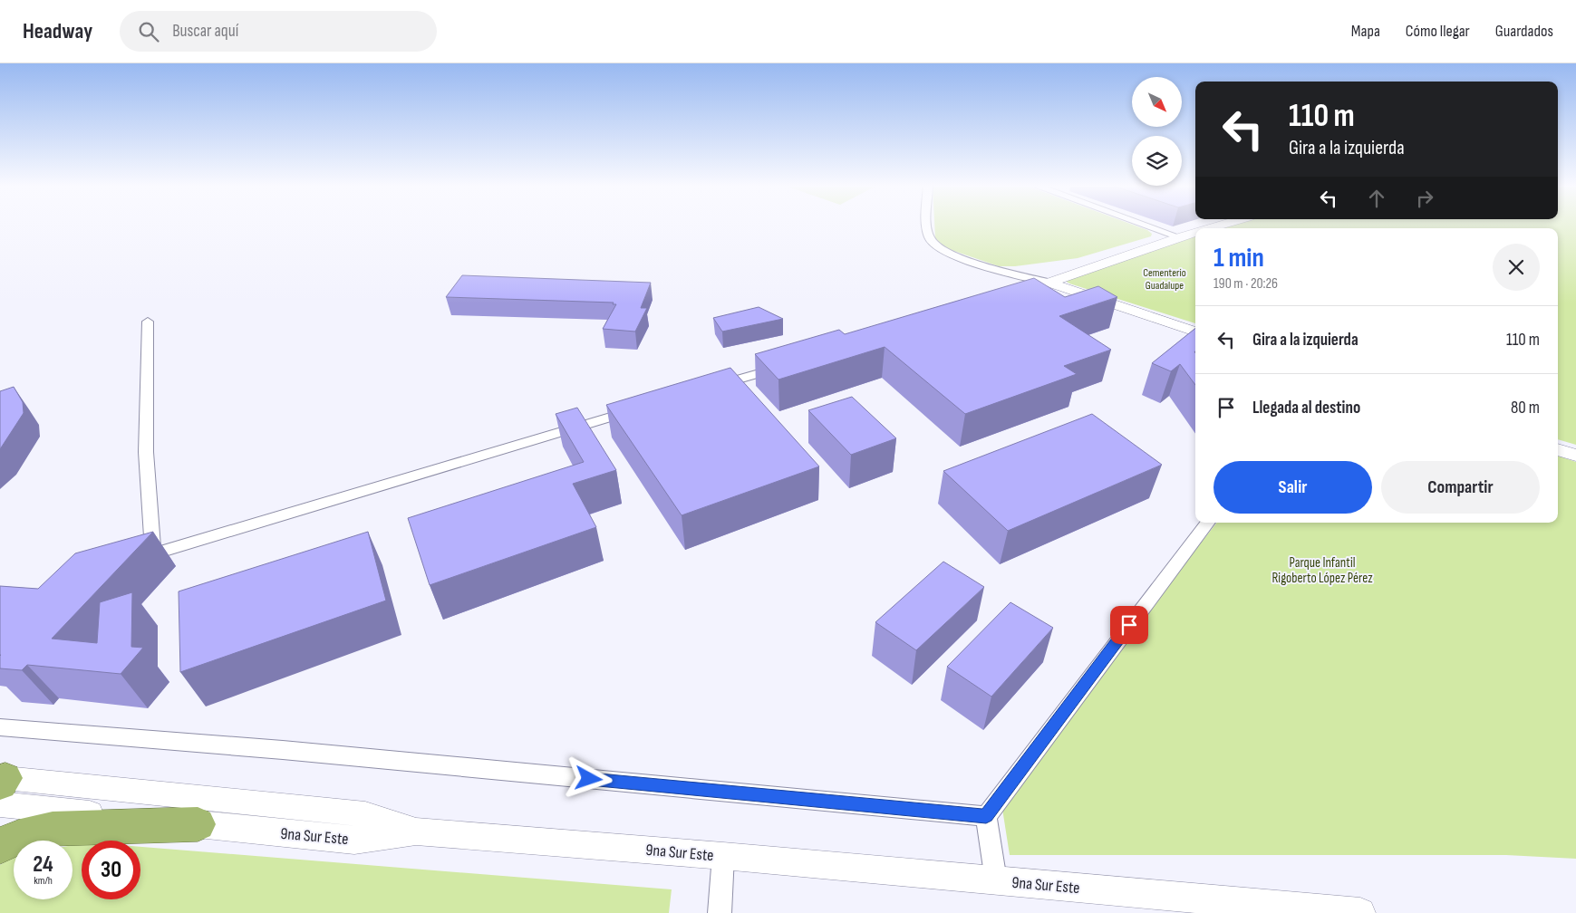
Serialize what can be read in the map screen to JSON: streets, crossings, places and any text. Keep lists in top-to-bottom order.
{
  "streets": {
    "street": ["9na Sur Este"]
  },
  "parks": ["Cementerio Guadalupe", "Parque Infantil Rigoberto López Pérez"],
  "north": "bottom right",
  "page": {
    "header": "Headway",
    "search": "Buscar aquí",
    "nav": ["Mapa", "Cómo llegar", "Guardados"],
    "turn": ["110 m", "Gira a la izquierda"],
    "heading": ["1 min", "190 m · 20:26"],
    "list": [
      {
        "name": "Gira a la izquierda",
        "value": "110 m"
      },
      {
        "name": "Llegada al destino",
        "value": "80 m"
      }
    ],
    "buttons": ["Salir", "Compartir"],
    "speed": "24 km/h",
    "limit": "30"
  }
}
